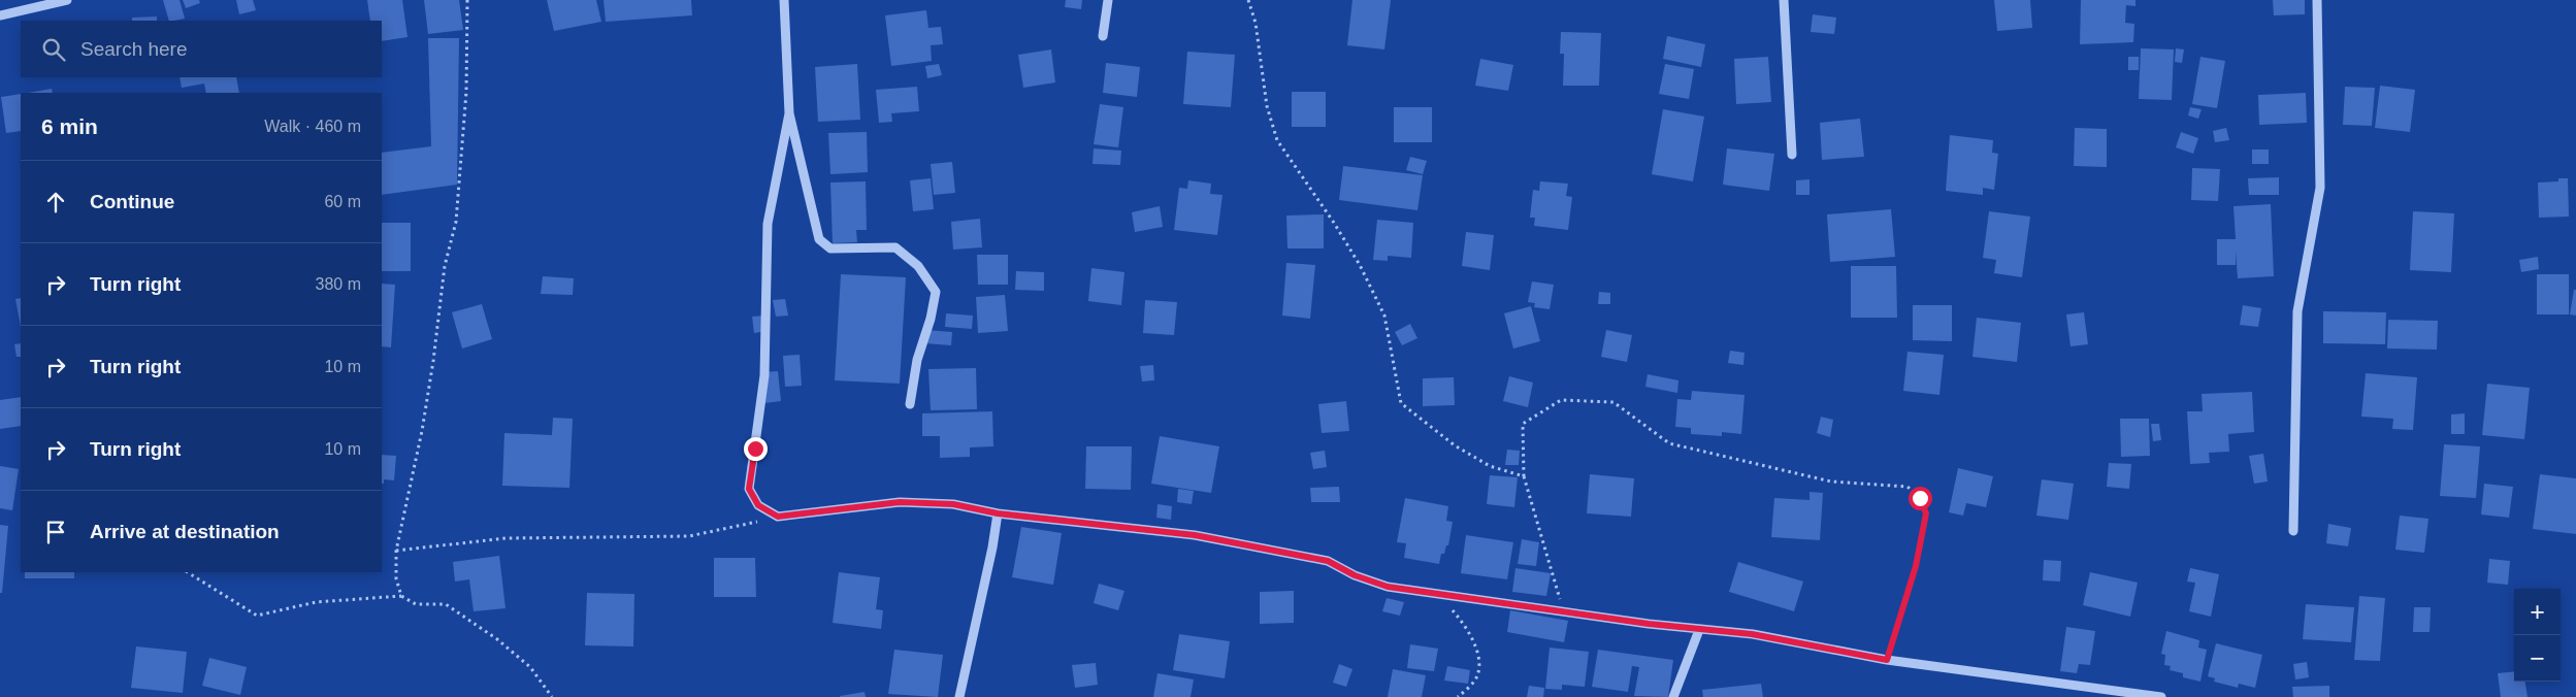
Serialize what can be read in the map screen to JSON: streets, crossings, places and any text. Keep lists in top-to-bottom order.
{
  "page": {
    "search": "Search here",
    "heading": ["6 min", "Walk · 460 m"],
    "list": [
      ["Continue", "60 m"],
      ["Turn right", "380 m"],
      ["Turn right", "10 m"],
      ["Turn right", "10 m"],
      "Arrive at destination"
    ],
    "map_buttons": ["+", "−"]
  }
}
